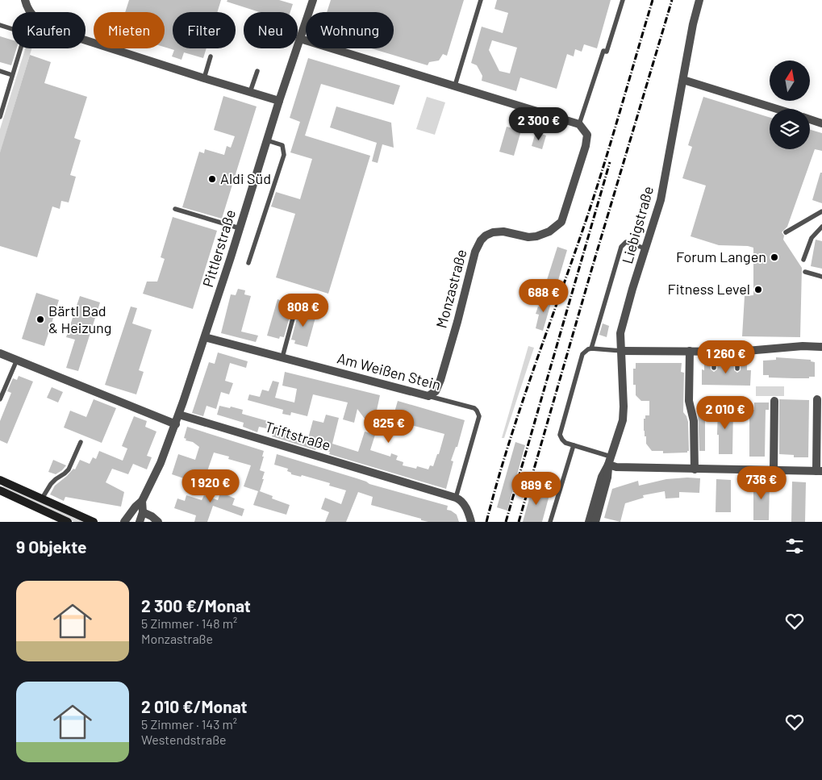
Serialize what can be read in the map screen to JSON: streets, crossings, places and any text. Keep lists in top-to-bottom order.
{
  "streets": {
    "street": [
      "Liebigstraße",
      "Pittlerstraße",
      "Monzastraße",
      "Am Weißen Stein",
      "Triftstraße"
    ]
  },
  "crossings": [
    ["Pittlerstraße", "Am Weißen Stein"],
    ["Pittlerstraße", "Triftstraße"],
    ["Monzastraße", "Am Weißen Stein"],
    ["Am Weißen Stein", "Triftstraße"]
  ],
  "places": [
    "Aldi Süd",
    "Forum Langen",
    "Fitness Level",
    "Bärtl Bad & Heizung"
  ],
  "north": "top",
  "page": {
    "chip": [
      "Kaufen",
      "Mieten",
      "Filter",
      "Neu",
      "Wohnung"
    ],
    "price": [
      "2 300 €",
      "688 €",
      "808 €",
      "1 260 €",
      "2 010 €",
      "825 €",
      "736 €",
      "1 920 €",
      "889 €"
    ],
    "heading": "9 Objekte",
    "list": [
      {
        "name": "2 300 €/Monat",
        "note": "5 Zimmer · 148 m² · Monzastraße"
      },
      {
        "name": "2 010 €/Monat",
        "note": "5 Zimmer · 143 m² · Westendstraße"
      }
    ]
  }
}
